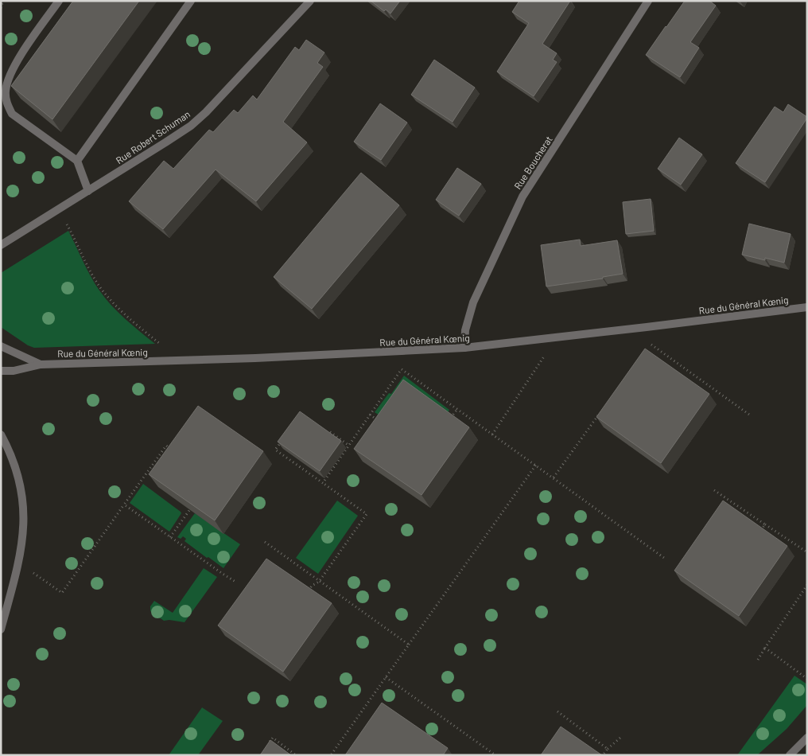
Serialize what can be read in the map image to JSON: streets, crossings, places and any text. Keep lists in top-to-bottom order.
{
  "streets": {
    "street": ["Rue Robert Schuman", "Rue Boucherat", "Rue du Général Kœnig"]
  },
  "crossings": [
    ["Rue Boucherat", "Rue du Général Kœnig"]
  ]
}
